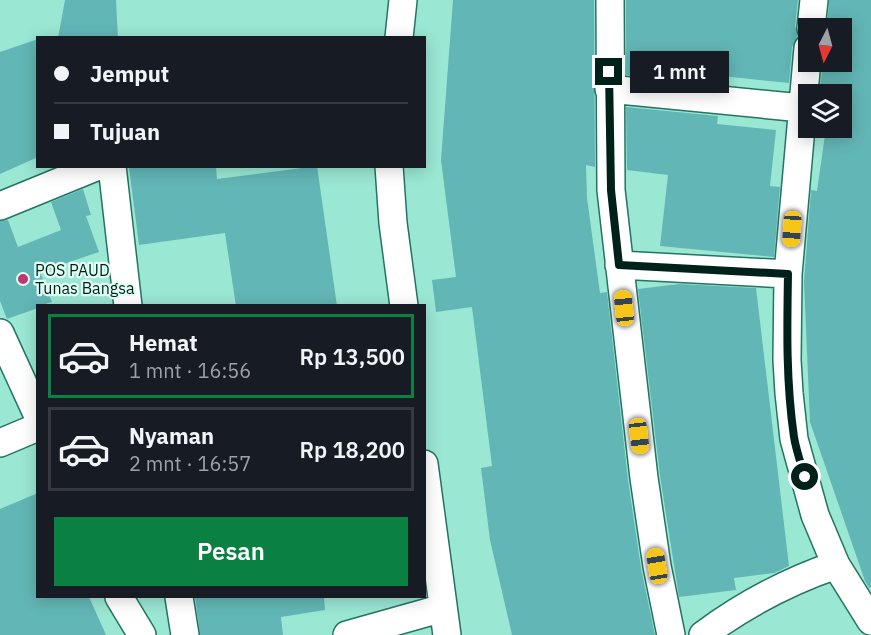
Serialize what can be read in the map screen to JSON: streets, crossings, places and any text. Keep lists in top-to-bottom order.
{
  "places": ["POS PAUD Tunas Bangsa"],
  "north": "bottom",
  "page": {
    "banner": ["Jemput", "Tujuan"],
    "bubble": "1 mnt",
    "list": [
      {
        "name": "Hemat",
        "note": "1 mnt · 16:56",
        "value": "Rp 13,500"
      },
      {
        "name": "Nyaman",
        "note": "2 mnt · 16:57",
        "value": "Rp 18,200"
      }
    ],
    "buttons": "Pesan"
  }
}
